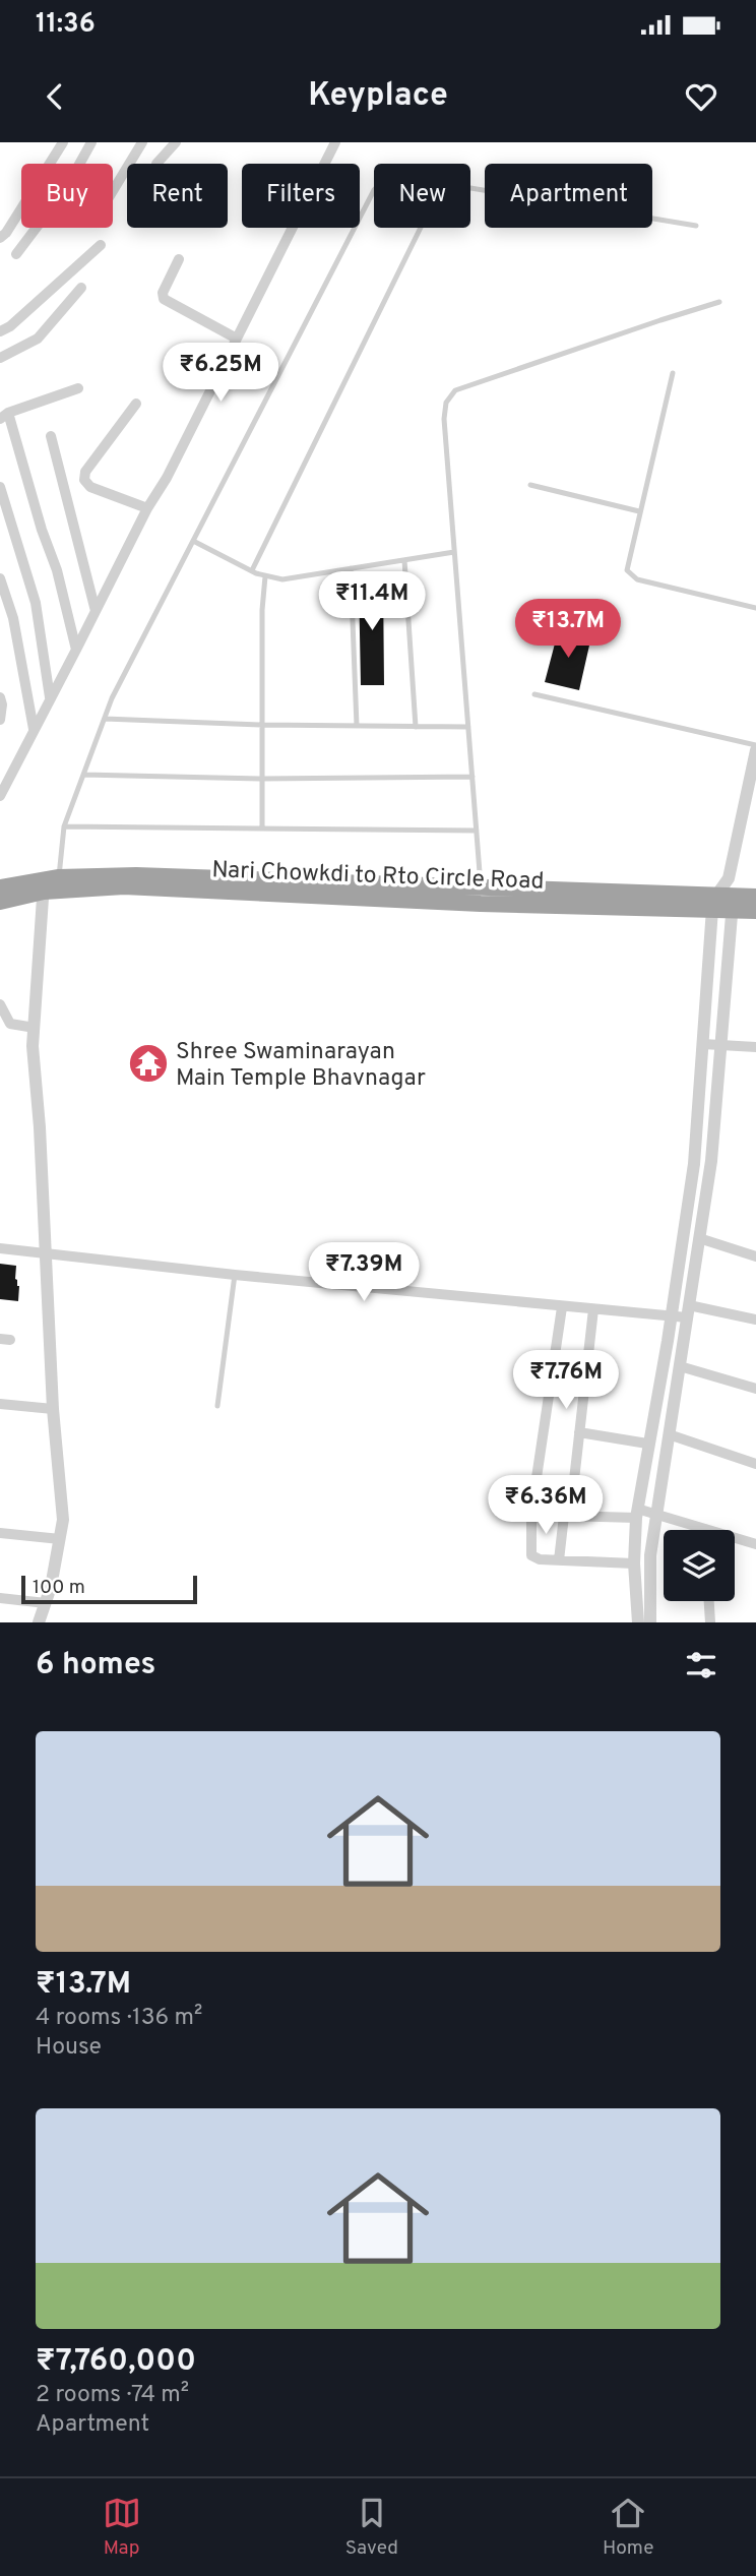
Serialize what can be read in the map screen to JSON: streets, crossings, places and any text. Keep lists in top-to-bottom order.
{
  "streets": {
    "highway": ["Nari Chowkdi to Rto Circle Road"]
  },
  "places": {
    "temple": ["Shree Swaminarayan Main Temple Bhavnagar"]
  },
  "scale_bar": "100 m",
  "page": {
    "status": "11:36",
    "header": "Keyplace",
    "chip": [
      "Buy",
      "Rent",
      "Filters",
      "New",
      "Apartment"
    ],
    "price": [
      "₹6.25M",
      "₹11.4M",
      "₹13.7M",
      "₹7.39M",
      "₹7.76M",
      "₹6.36M"
    ],
    "scale": "100 m",
    "heading": "6 homes",
    "list": [
      {
        "name": "₹13.7M",
        "note": "4 rooms · 136 m² · House"
      },
      {
        "name": "₹7,760,000",
        "note": "2 rooms · 74 m² · Apartment"
      }
    ],
    "tabs": ["Map", "Saved", "Home"]
  }
}
